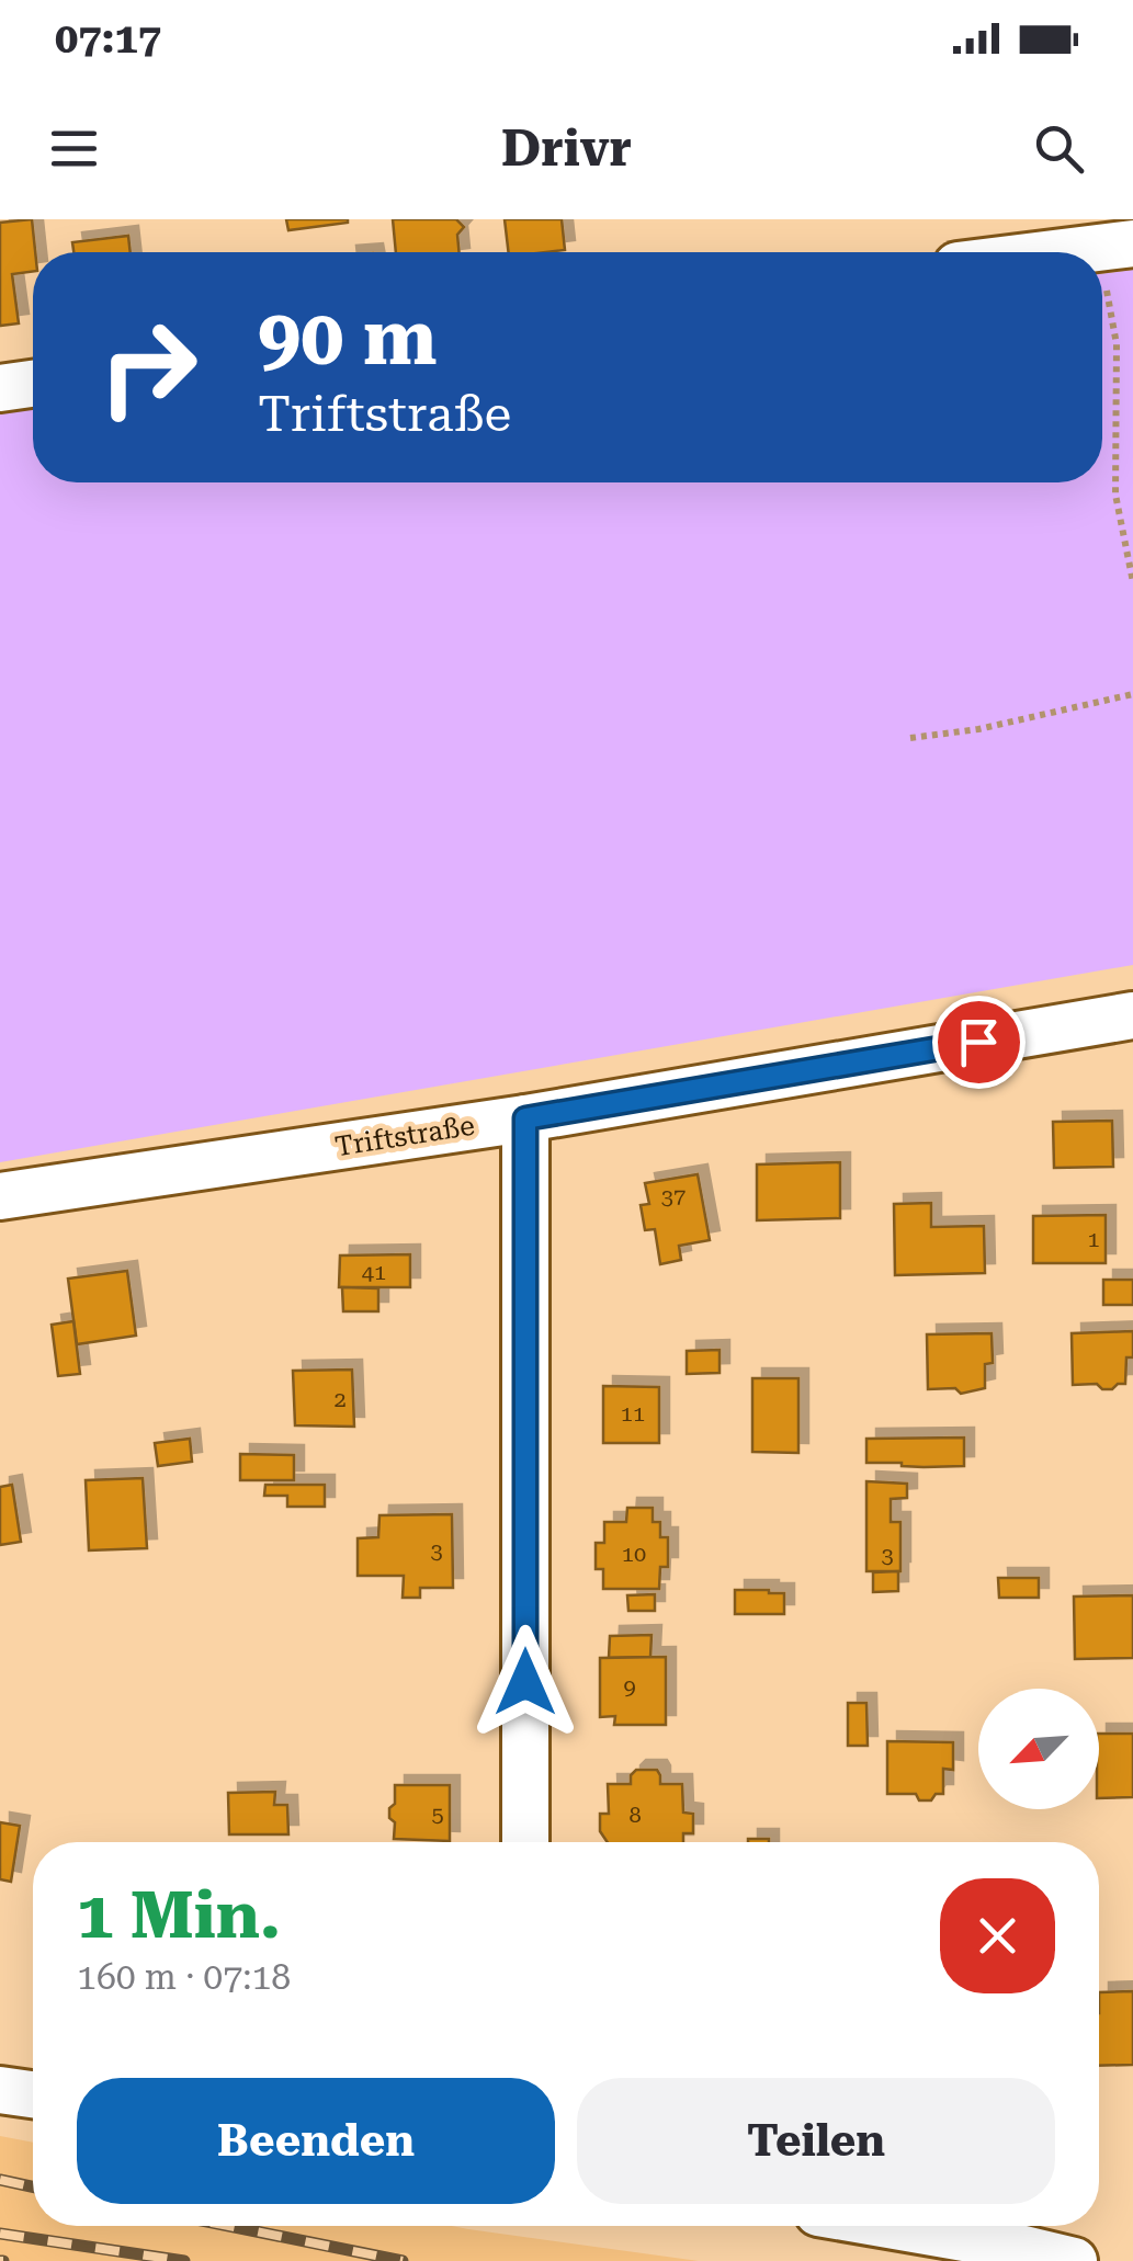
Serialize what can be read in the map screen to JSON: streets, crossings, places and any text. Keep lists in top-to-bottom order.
{
  "streets": {
    "street": ["Triftstraße"]
  },
  "house_numbers": [
    "37",
    "1",
    "41",
    "2",
    "11",
    "3",
    "10",
    "3",
    "9",
    "5",
    "8"
  ],
  "north": "bottom left",
  "page": {
    "status": "07:17",
    "header": "Drivr",
    "turn": ["90 m", "Triftstraße"],
    "heading": ["1 Min.", "160 m · 07:18"],
    "buttons": ["Beenden", "Teilen"]
  }
}
